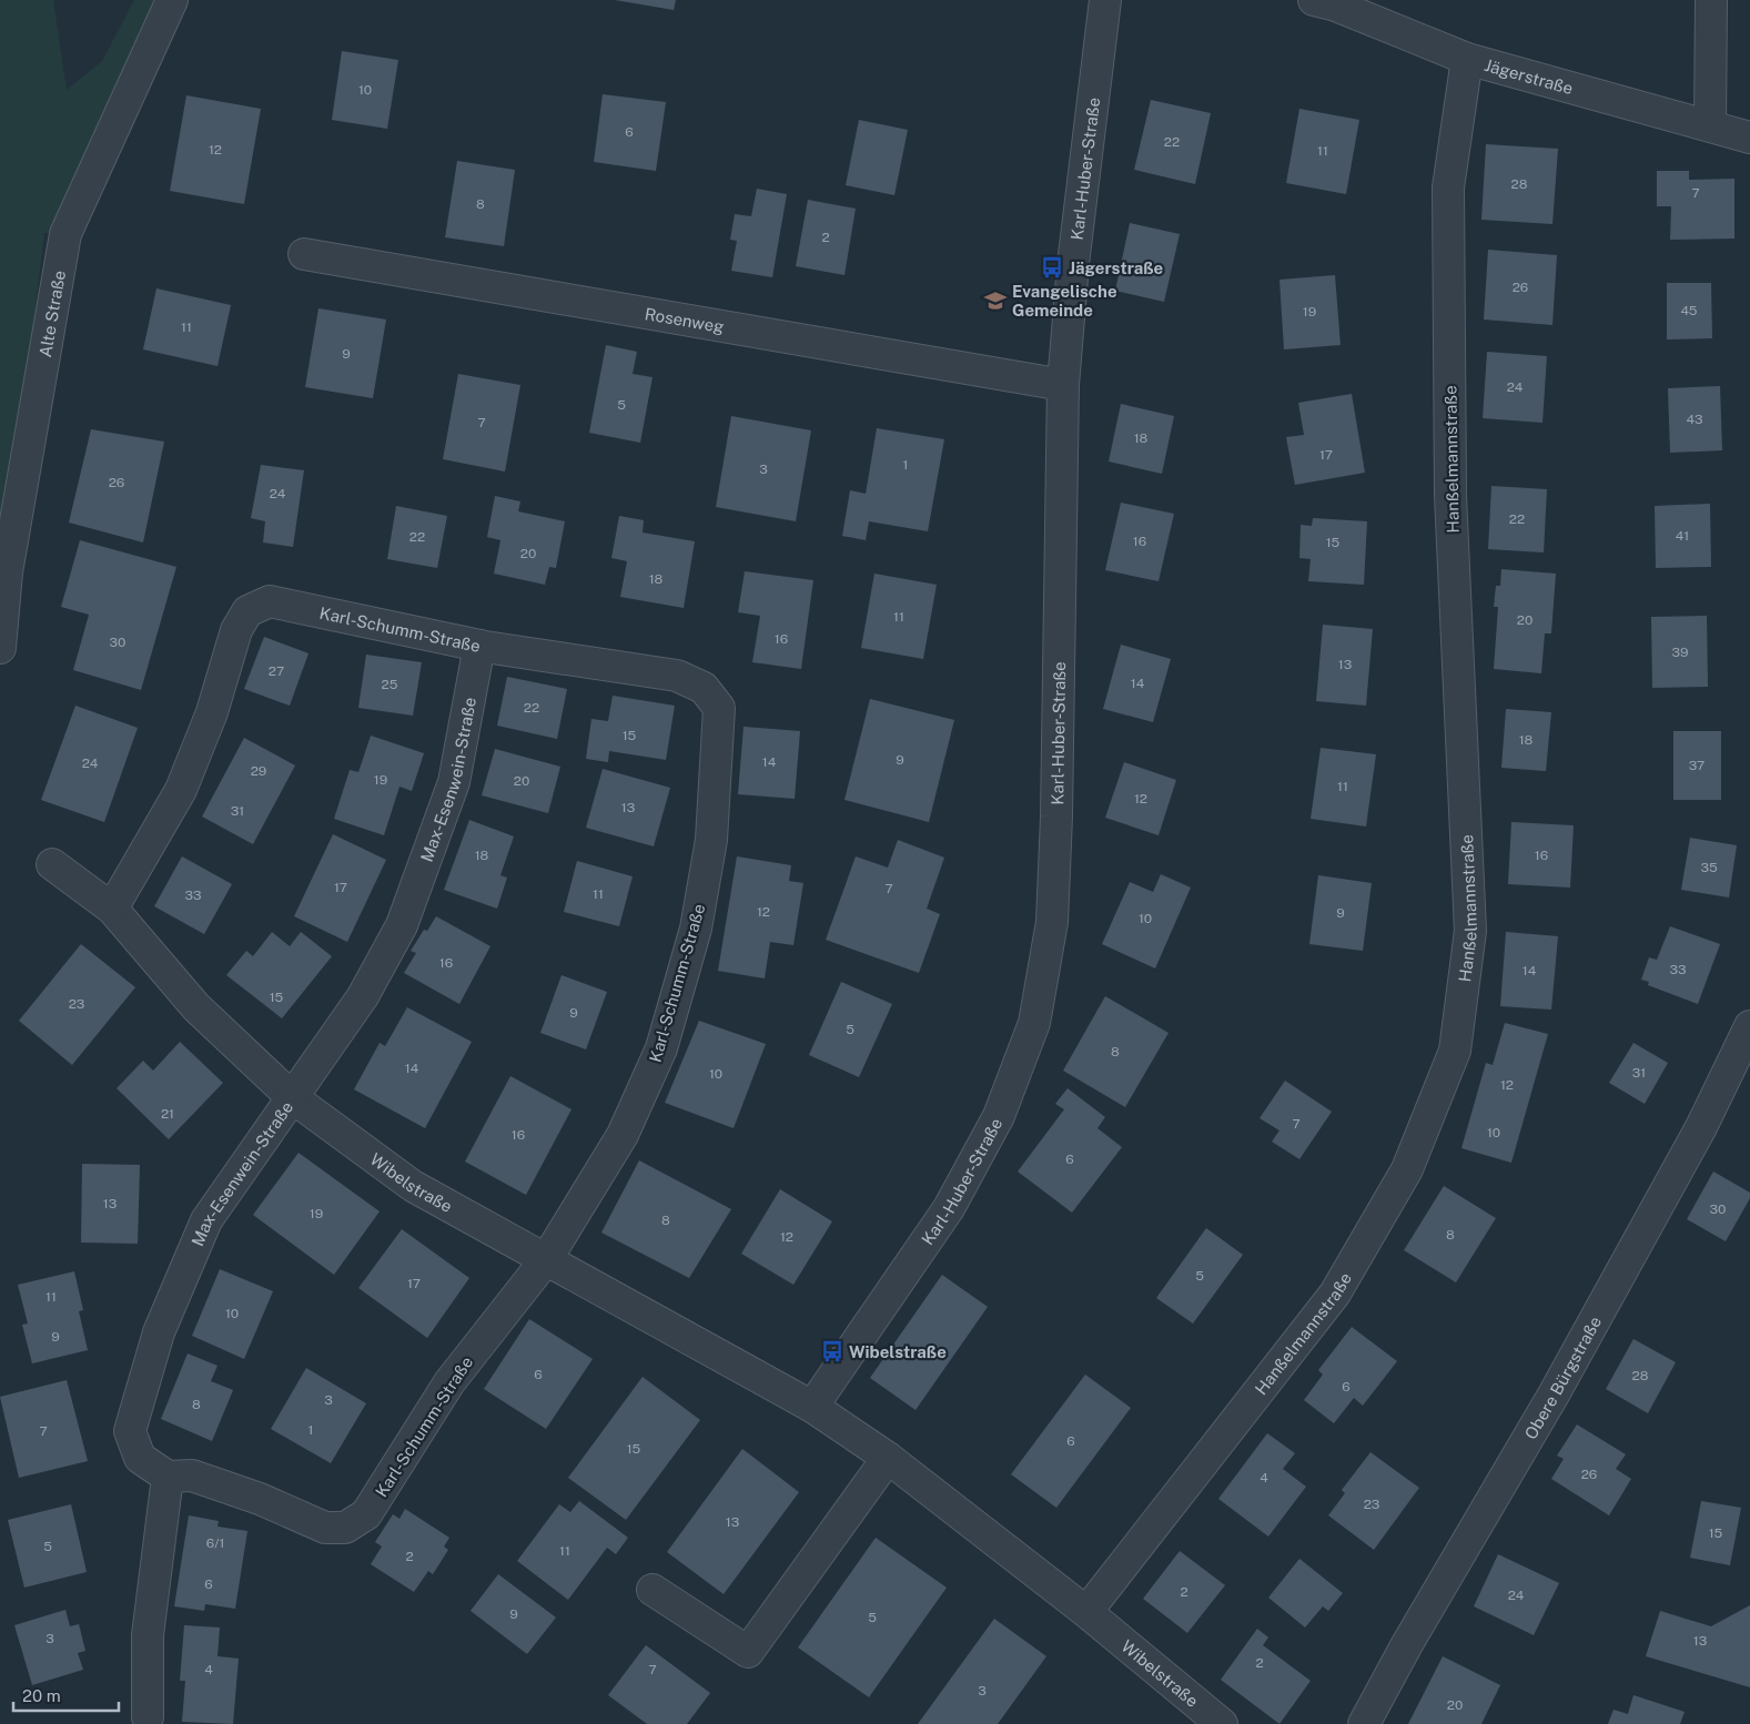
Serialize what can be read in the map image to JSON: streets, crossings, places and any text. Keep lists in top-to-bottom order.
{
  "streets": {
    "street": [
      "Jägerstraße",
      "Karl-Huber-Straße",
      "Alte Straße",
      "Rosenweg",
      "Hanßelmannstraße",
      "Karl-Schumm-Straße",
      "Max-Esenwein-Straße",
      "Wibelstraße",
      "Obere Bürgstraße"
    ]
  },
  "crossings": [
    ["Jägerstraße", "Hanßelmannstraße"],
    ["Karl-Huber-Straße", "Rosenweg"],
    ["Karl-Huber-Straße", "Wibelstraße"],
    ["Hanßelmannstraße", "Wibelstraße"],
    ["Karl-Schumm-Straße", "Max-Esenwein-Straße"],
    ["Karl-Schumm-Straße", "Wibelstraße"],
    ["Max-Esenwein-Straße", "Wibelstraße"]
  ],
  "places": {
    "bus stop": ["Jägerstraße", "Wibelstraße"],
    "school or university": ["Evangelische Gemeinde"]
  },
  "house_numbers": [
    "10",
    "6",
    "22",
    "12",
    "11",
    "28",
    "7",
    "8",
    "2",
    "26",
    "45",
    "19",
    "11",
    "9",
    "24",
    "5",
    "43",
    "7",
    "18",
    "17",
    "1",
    "3",
    "26",
    "24",
    "22",
    "41",
    "22",
    "16",
    "15",
    "20",
    "18",
    "11",
    "20",
    "16",
    "30",
    "39",
    "13",
    "27",
    "14",
    "25",
    "22",
    "15",
    "18",
    "9",
    "14",
    "24",
    "37",
    "29",
    "19",
    "20",
    "11",
    "12",
    "13",
    "31",
    "18",
    "16",
    "35",
    "17",
    "7",
    "11",
    "33",
    "12",
    "9",
    "10",
    "16",
    "33",
    "14",
    "15",
    "23",
    "9",
    "5",
    "8",
    "14",
    "31",
    "10",
    "12",
    "21",
    "7",
    "10",
    "16",
    "6",
    "13",
    "30",
    "19",
    "8",
    "8",
    "12",
    "5",
    "17",
    "11",
    "10",
    "9",
    "6",
    "28",
    "6",
    "3",
    "8",
    "1",
    "7",
    "6",
    "15",
    "26",
    "4",
    "23",
    "13",
    "15",
    "6/1",
    "5",
    "11",
    "2",
    "6",
    "2",
    "24",
    "9",
    "5",
    "3",
    "13",
    "2",
    "4",
    "7",
    "3",
    "20"
  ],
  "scale_bar": "20 m"
}
